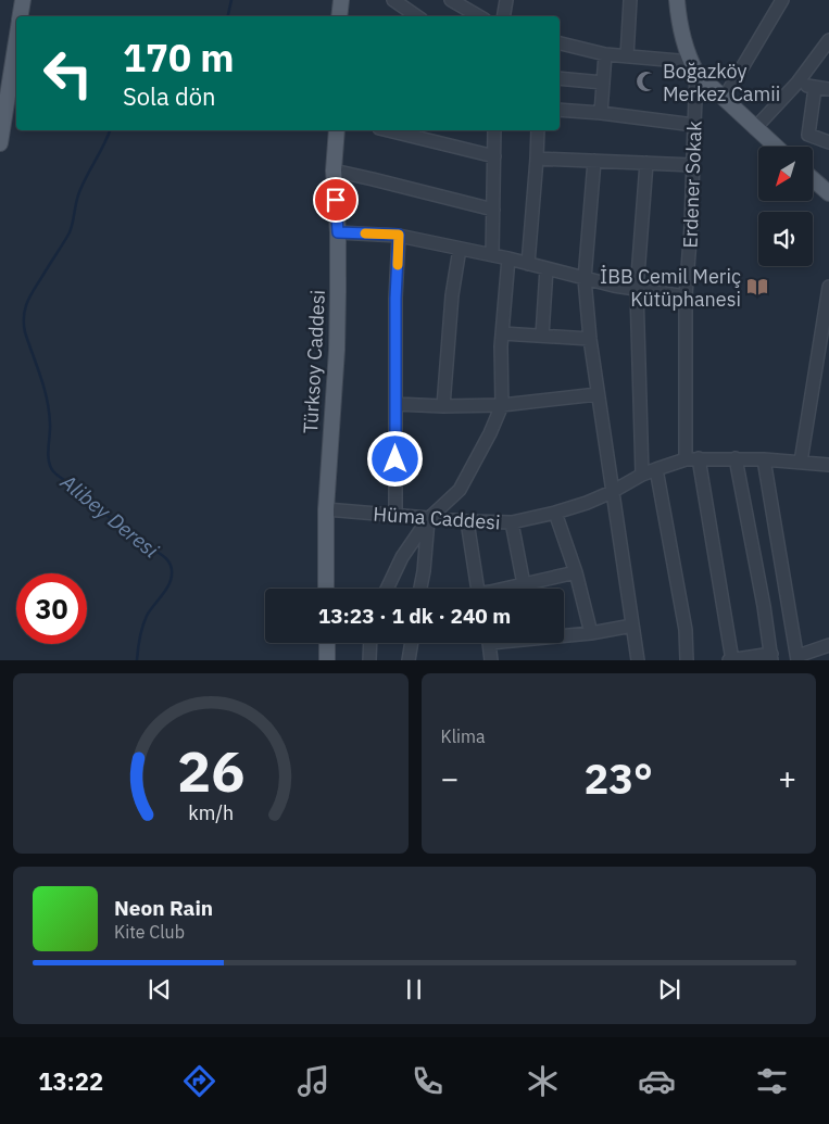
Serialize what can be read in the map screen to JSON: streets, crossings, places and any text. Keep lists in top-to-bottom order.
{
  "streets": {
    "main road": ["Türksoy Caddesi"],
    "street": ["Erdener Sokak", "Hüma Caddesi"]
  },
  "crossings": [
    ["Erdener Sokak", "Hüma Caddesi"],
    ["Türksoy Caddesi", "Hüma Caddesi"]
  ],
  "water": ["Alibey Deresi"],
  "places": {
    "mosque": ["Boğazköy Merkez Camii"],
    "library": ["İBB Cemil Meriç Kütüphanesi"]
  },
  "north": "bottom left",
  "page": {
    "turn": ["170 m", "Sola dön"],
    "limit": "30",
    "trip": "13:23 · 1 dk · 240 m",
    "tile": "Klima",
    "heat": ["−", "23°", "+"],
    "song": ["Neon Rain", "Kite Club"],
    "tabs": "13:22",
    "gauge": ["26", "km/h"]
  }
}
